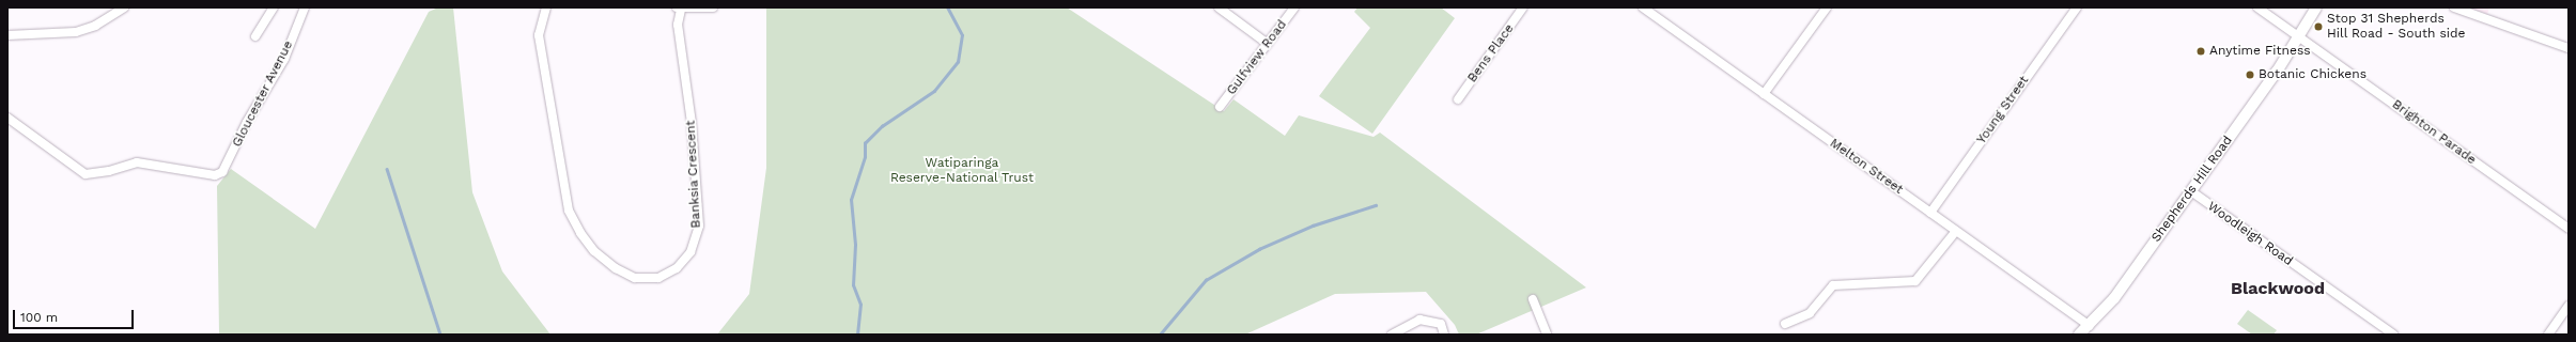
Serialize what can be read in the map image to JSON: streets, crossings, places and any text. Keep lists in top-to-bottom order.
{
  "streets": {
    "main road": ["Shepherds Hill Road"],
    "street": [
      "Bens Place",
      "Gulfview Road",
      "Gloucester Avenue",
      "Young Street",
      "Brighton Parade",
      "Melton Street",
      "Banksia Crescent",
      "Woodleigh Road"
    ]
  },
  "crossings": [
    ["Young Street", "Melton Street"],
    ["Brighton Parade", "Shepherds Hill Road"],
    ["Melton Street", "Shepherds Hill Road"],
    ["Shepherds Hill Road", "Woodleigh Road"]
  ],
  "districts": ["Blackwood"],
  "parks": ["Watiparinga Reserve-National Trust"],
  "places": ["Stop 31 Shepherds Hill Road - South side", "Anytime Fitness", "Botanic Chickens"],
  "scale_bar": "100 m"
}
